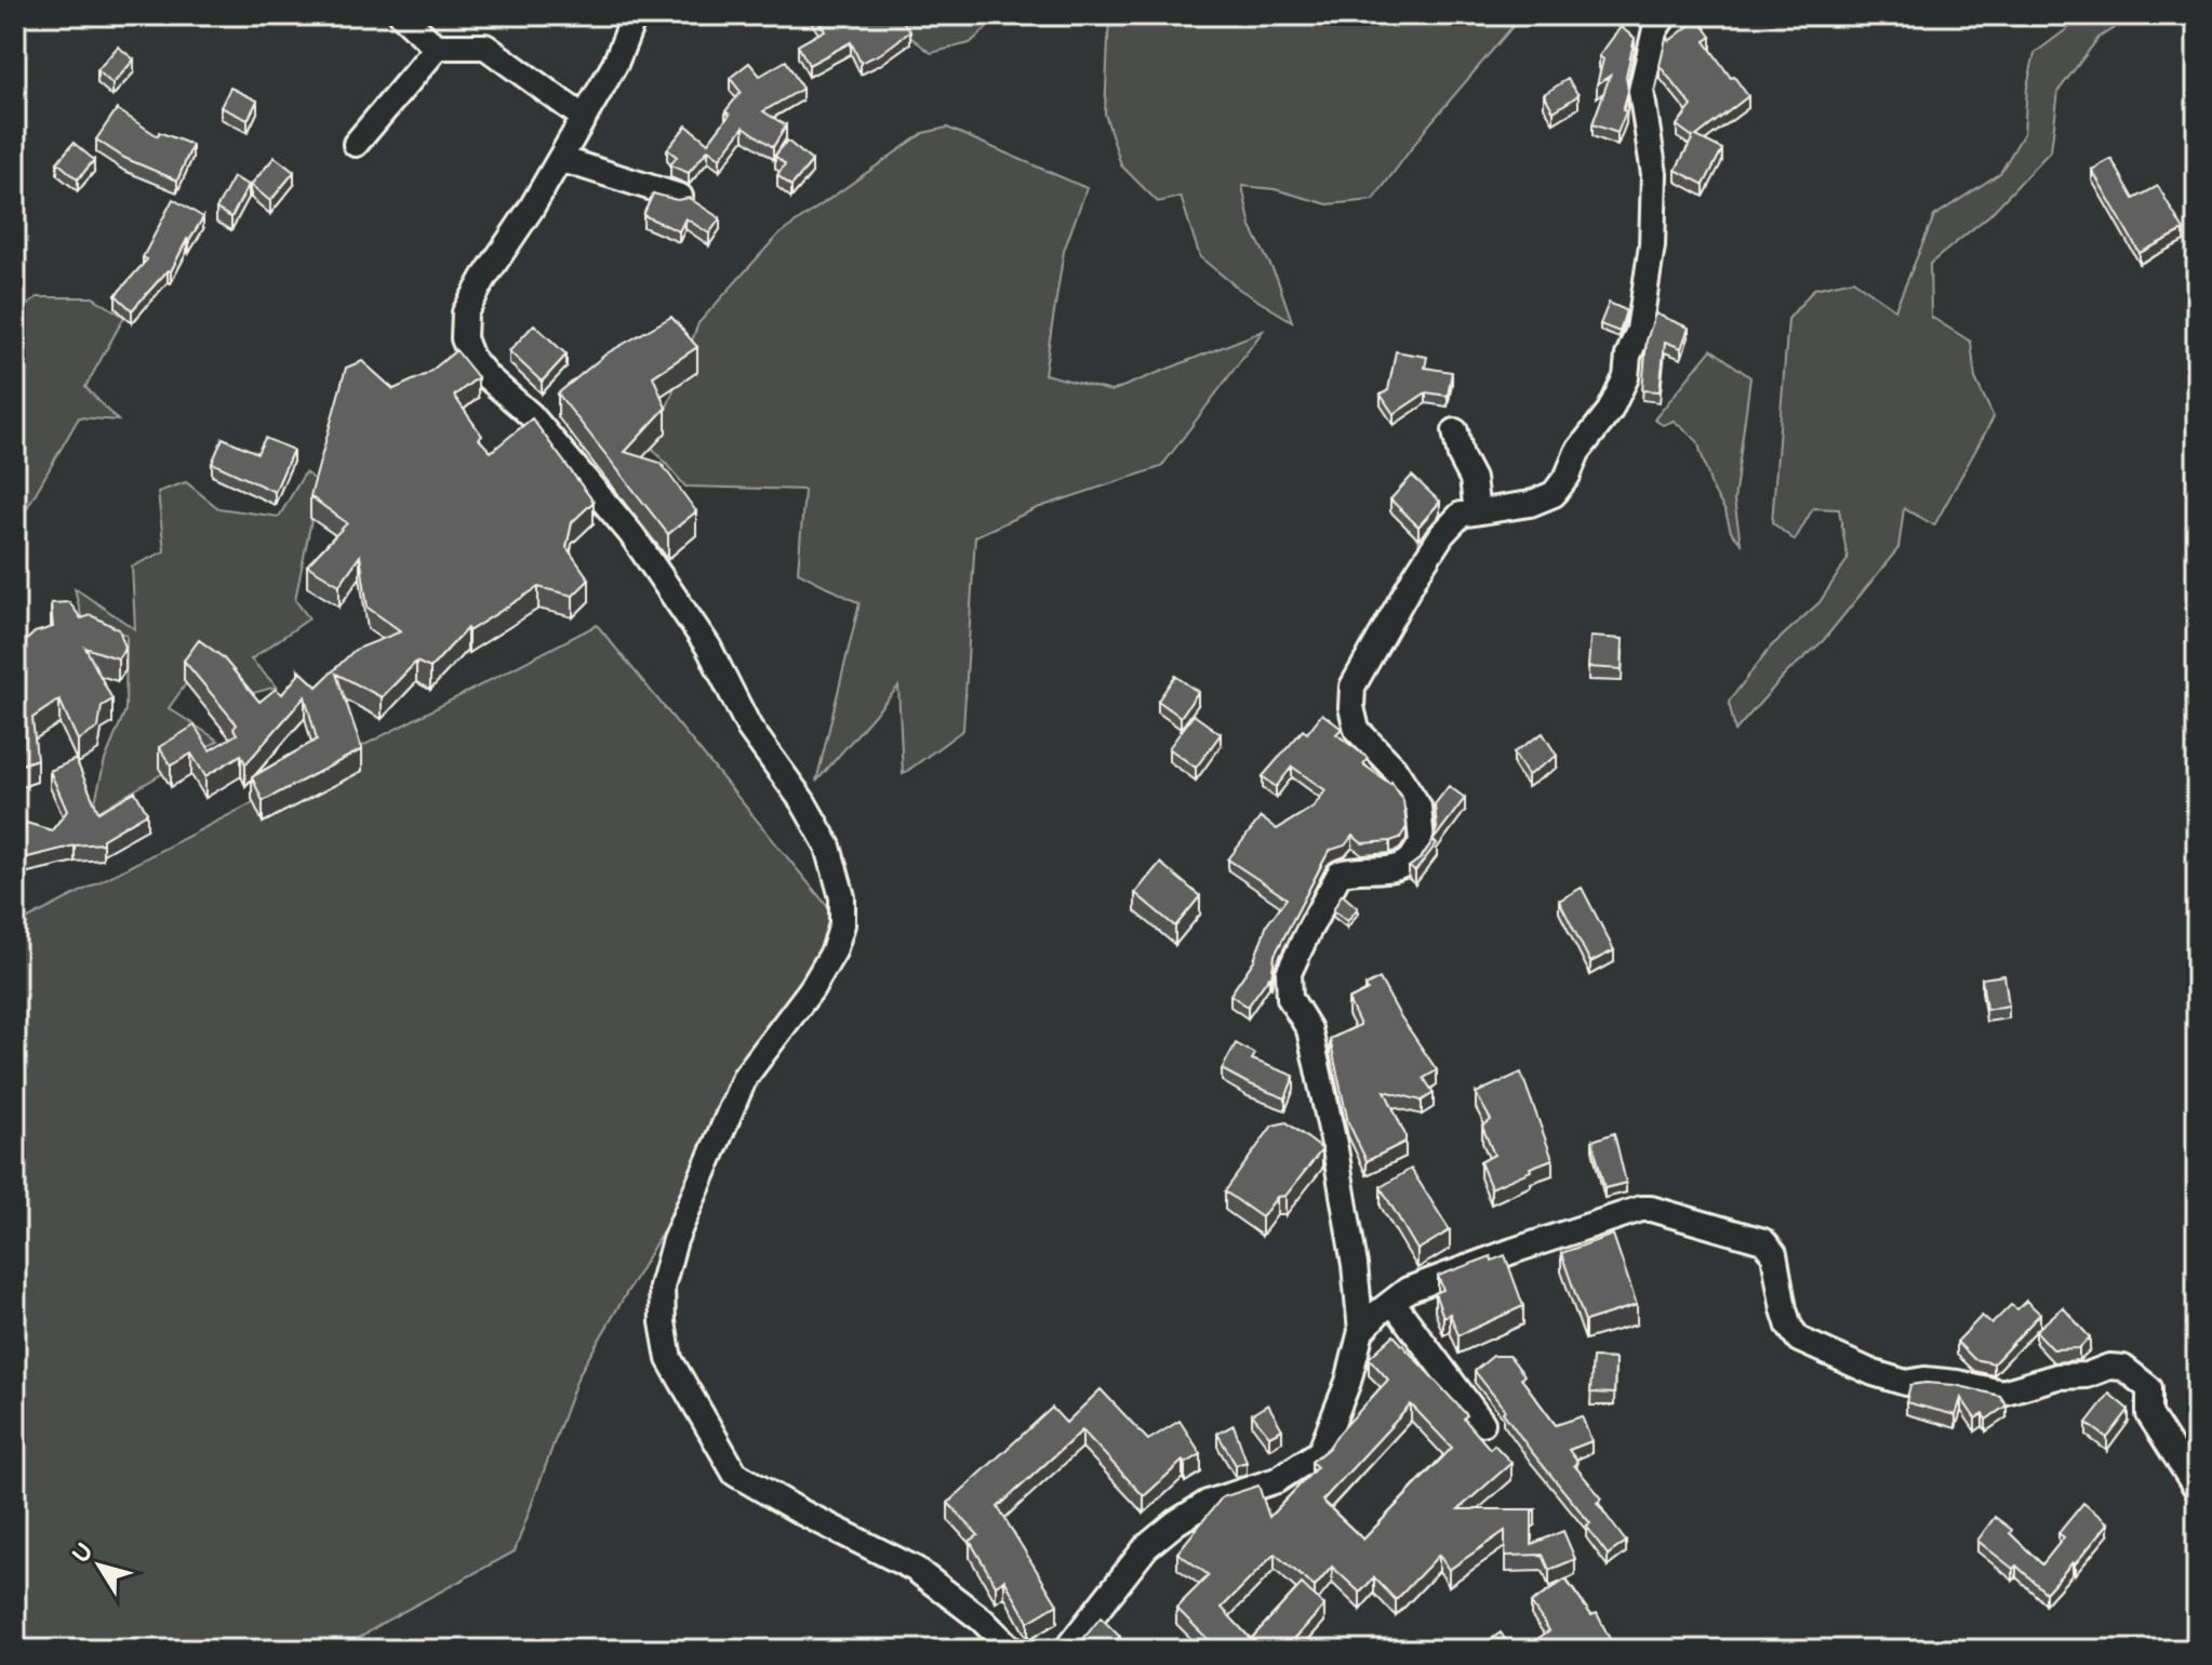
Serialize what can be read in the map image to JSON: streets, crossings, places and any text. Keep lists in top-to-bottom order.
{
  "north": "top left"
}
